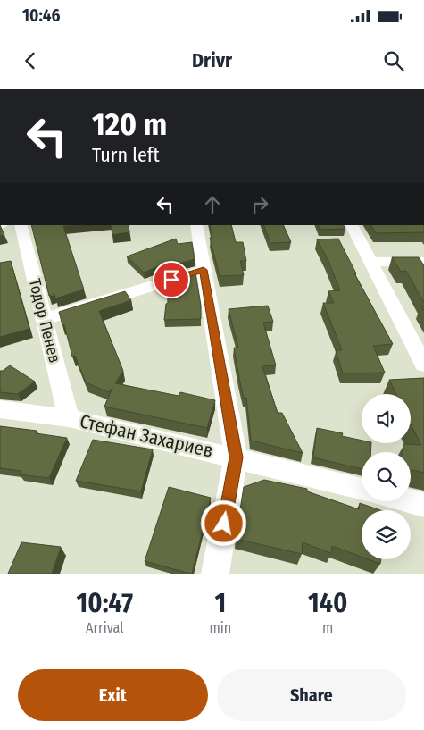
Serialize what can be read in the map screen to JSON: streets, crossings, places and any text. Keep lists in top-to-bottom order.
{
  "streets": {
    "street": ["Тодор Пенев", "Стефан Захариев"]
  },
  "crossings": [
    ["Тодор Пенев", "Стефан Захариев"]
  ],
  "page": {
    "status": "10:46",
    "header": "Drivr",
    "turn": ["120 m", "Turn left"],
    "eta": [
      "10:47",
      "Arrival",
      "1",
      "min",
      "140",
      "m"
    ],
    "buttons": ["Exit", "Share"]
  }
}
